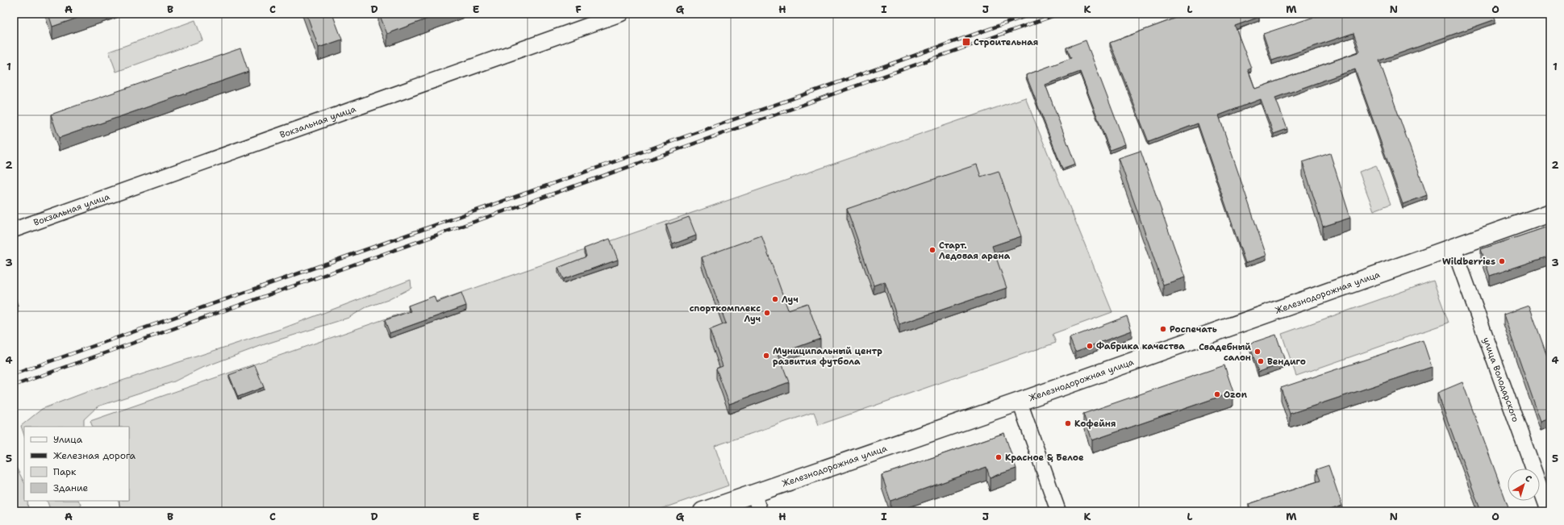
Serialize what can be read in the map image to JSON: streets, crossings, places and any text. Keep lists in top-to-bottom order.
{
  "streets": {
    "main road": ["Железнодорожная улица"],
    "street": ["Вокзальная улица", "улица Володарского"]
  },
  "crossings": [
    ["Железнодорожная улица", "улица Володарского"]
  ],
  "places": {
    "transit": ["Строительная"],
    "other": [
      "Старт. Ледовая арена",
      "Wildberries",
      "Луч",
      "спорткомплекс Луч",
      "Роспечать",
      "Фабрика качества",
      "Свадебный салон",
      "Муниципальный центр развития футбола",
      "Вендиго",
      "Ozon",
      "Кофейня",
      "Красное & Белое"
    ]
  },
  "legend": [
    "Улица",
    "Железная дорога",
    "Парк",
    "Здание"
  ],
  "north": "top right",
  "grid": {
    "columns": [
      "A",
      "B",
      "C",
      "D",
      "E",
      "F",
      "G",
      "H",
      "I",
      "J",
      "K",
      "L",
      "M",
      "N",
      "O"
    ],
    "rows": [
      "1",
      "2",
      "3",
      "4",
      "5"
    ]
  }
}
